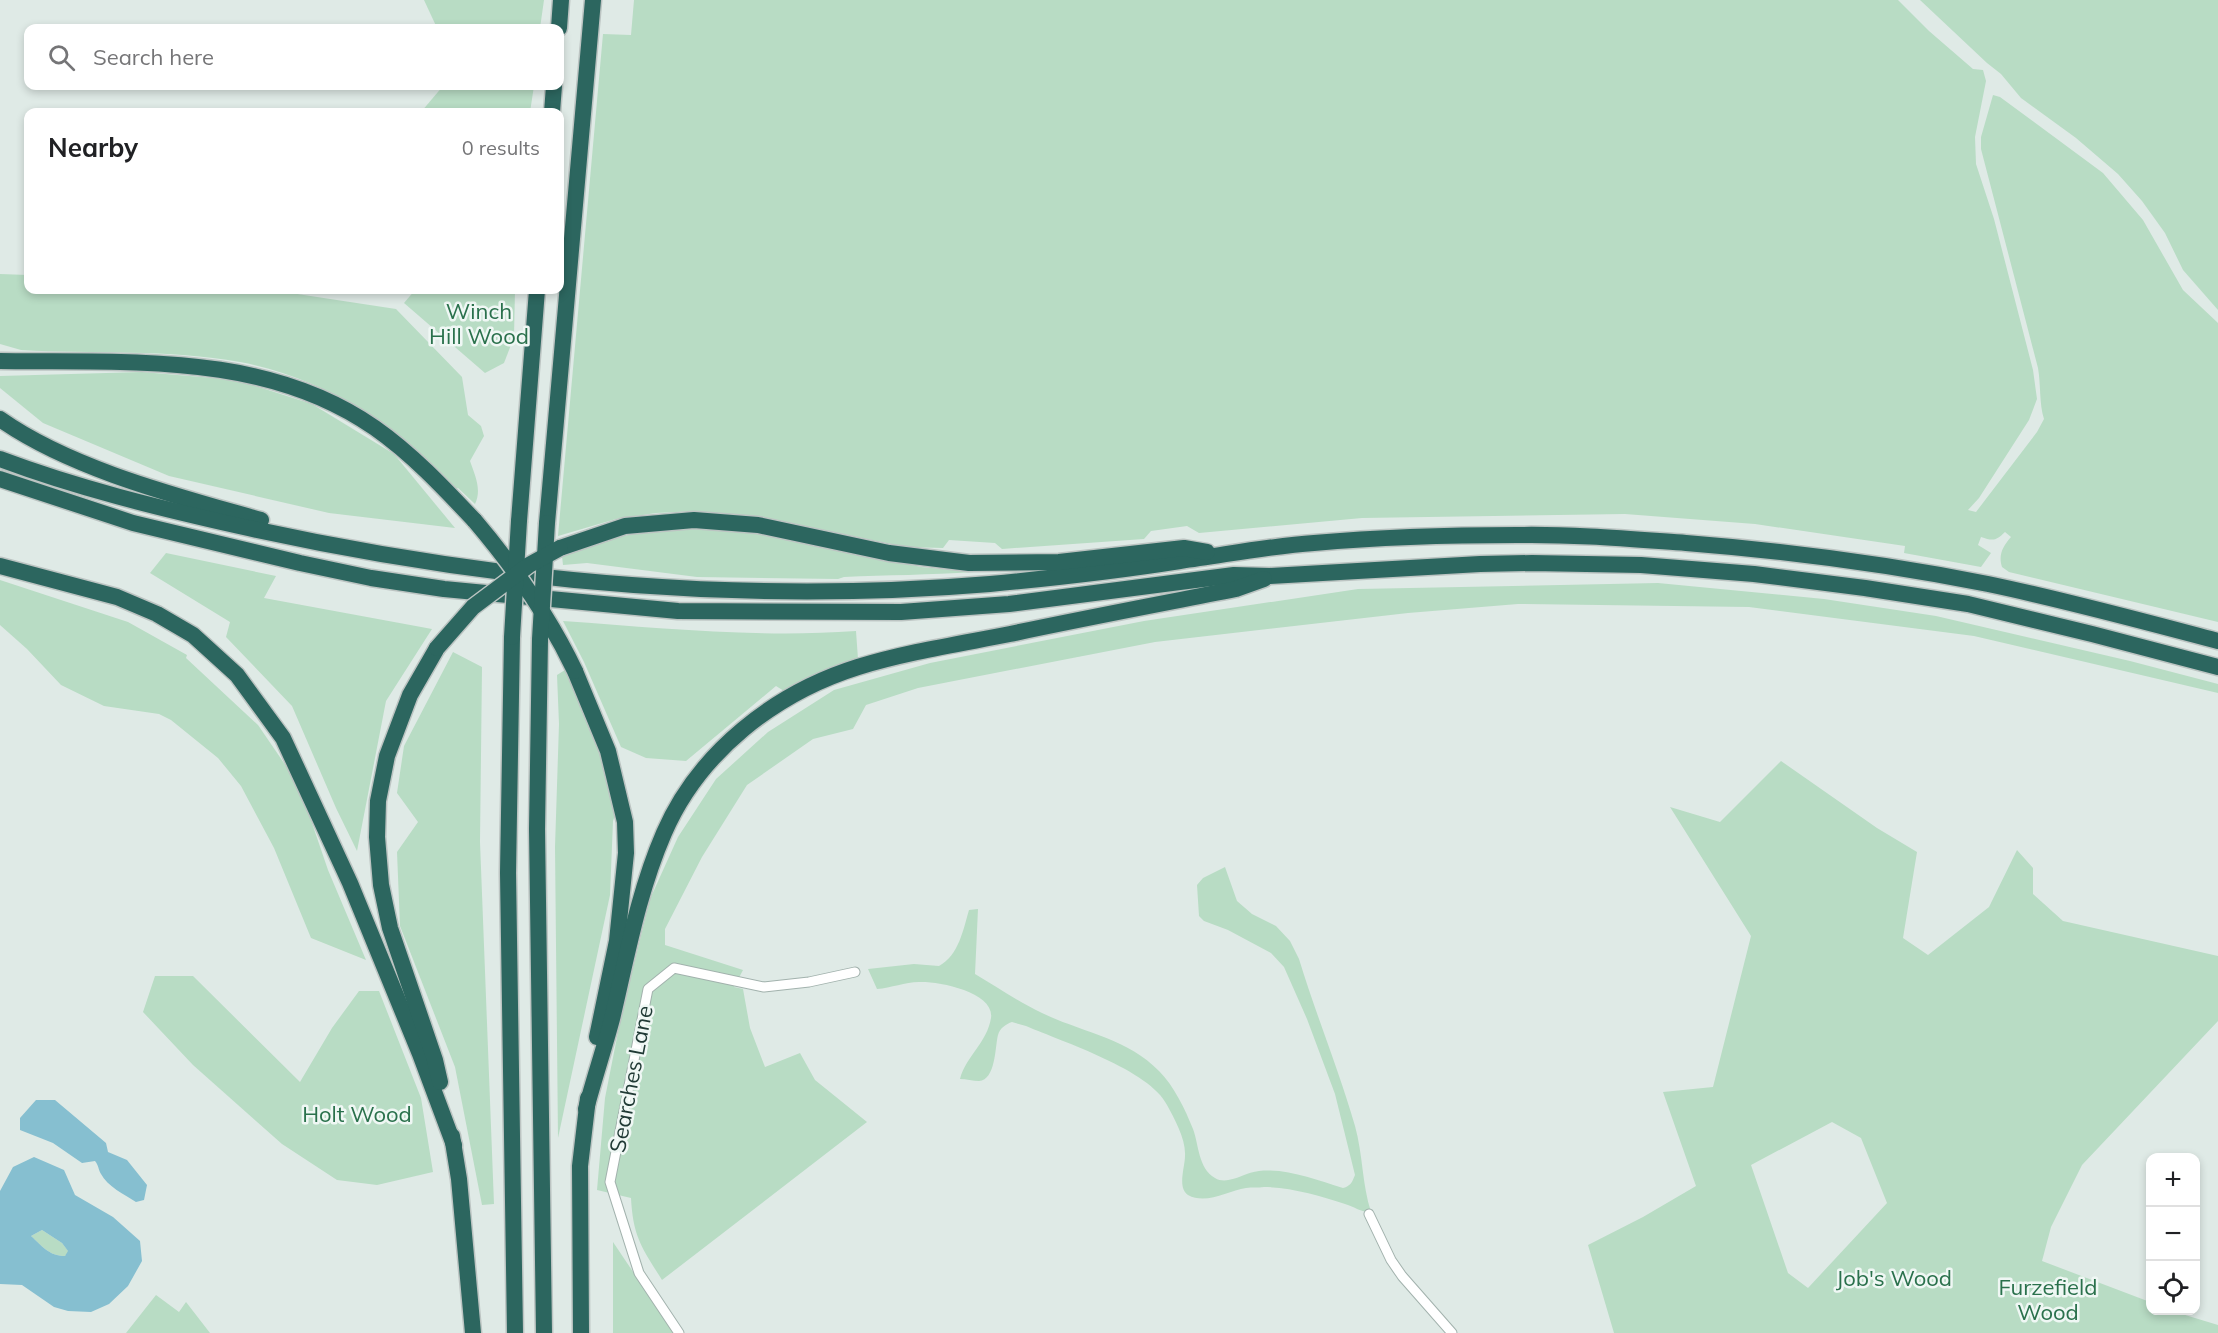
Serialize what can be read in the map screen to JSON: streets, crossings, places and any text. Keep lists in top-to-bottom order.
{
  "streets": {
    "street": ["Searches Lane"]
  },
  "parks": [
    "Winch Hill Wood",
    "Holt Wood",
    "Job's Wood",
    "Furzefield Wood"
  ],
  "page": {
    "search": "Search here",
    "heading": ["Nearby", "0 results"],
    "map_buttons": ["+", "−"]
  }
}
